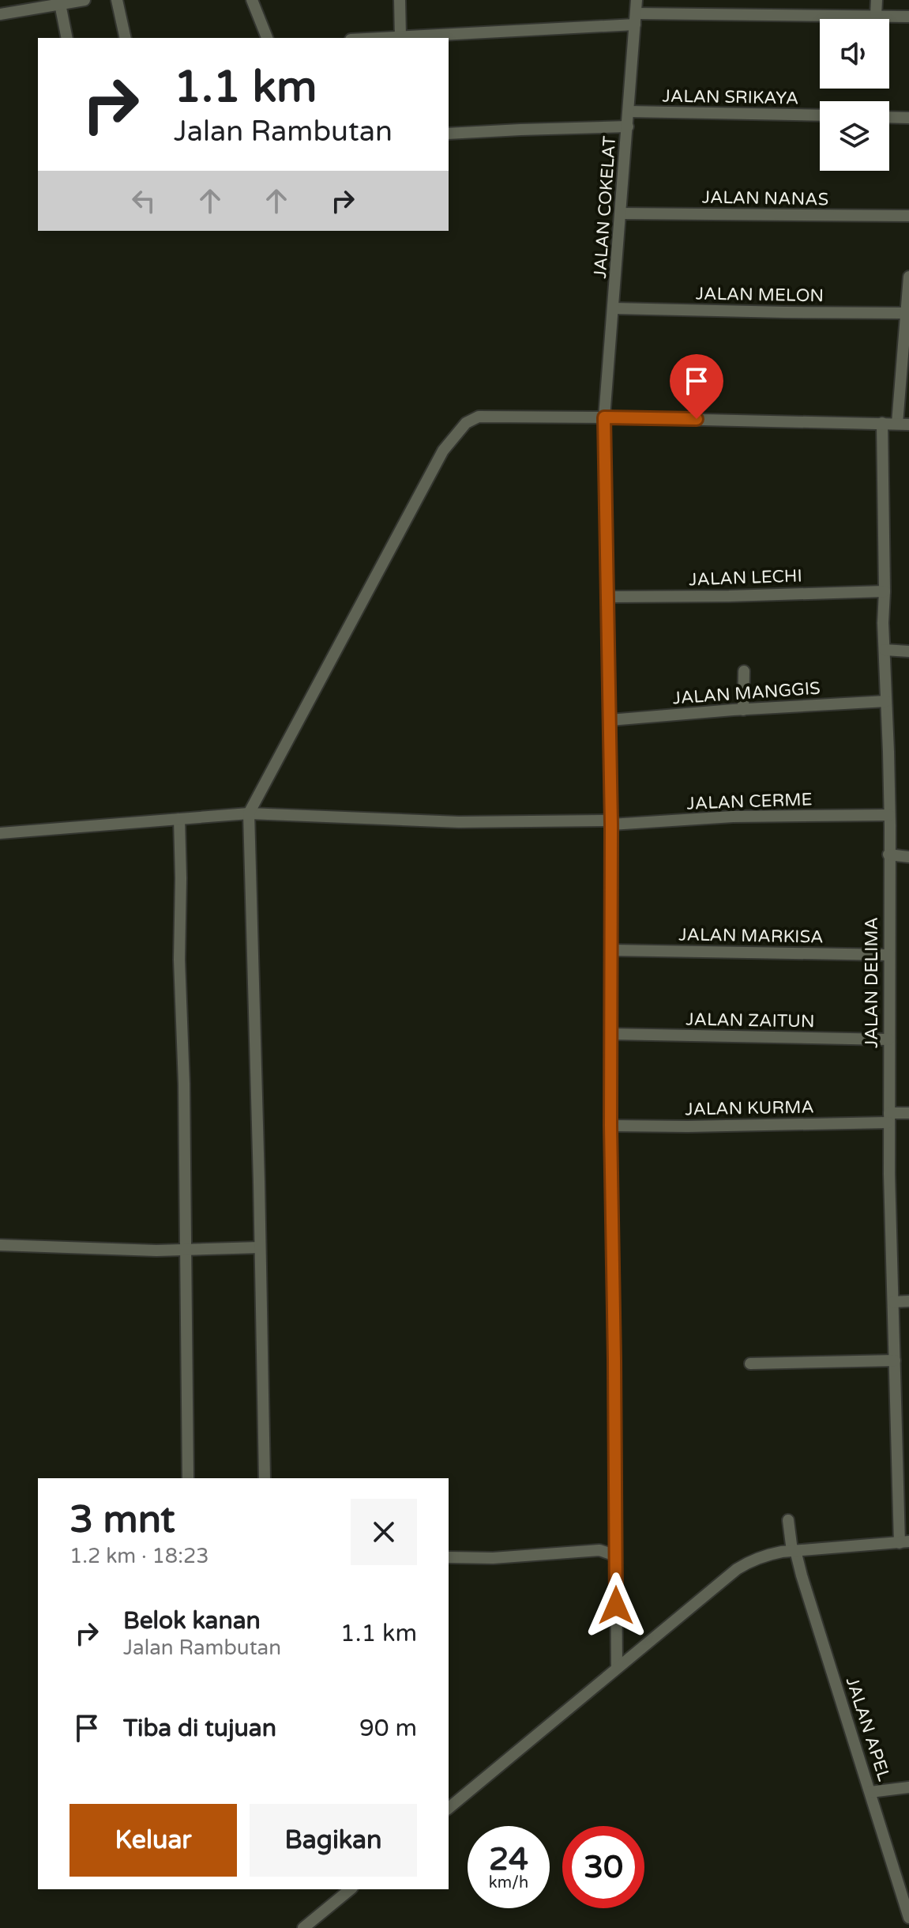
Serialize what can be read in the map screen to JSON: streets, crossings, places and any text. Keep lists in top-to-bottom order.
{
  "streets": {
    "street": [
      "JALAN SRIKAYA",
      "JALAN NANAS",
      "JALAN COKELAT",
      "JALAN MELON",
      "JALAN LECHI",
      "JALAN MANGGIS",
      "JALAN CERME",
      "JALAN MARKISA",
      "JALAN DELIMA",
      "JALAN ZAITUN",
      "JALAN KURMA",
      "JALAN APEL"
    ]
  },
  "crossings": [
    ["JALAN SRIKAYA", "JALAN COKELAT"],
    ["JALAN NANAS", "JALAN COKELAT"],
    ["JALAN COKELAT", "JALAN MELON"],
    ["JALAN COKELAT", "JALAN LECHI"],
    ["JALAN COKELAT", "JALAN MANGGIS"],
    ["JALAN COKELAT", "JALAN CERME"],
    ["JALAN COKELAT", "JALAN MARKISA"],
    ["JALAN COKELAT", "JALAN ZAITUN"],
    ["JALAN COKELAT", "JALAN KURMA"],
    ["JALAN LECHI", "JALAN DELIMA"],
    ["JALAN MANGGIS", "JALAN DELIMA"],
    ["JALAN CERME", "JALAN DELIMA"],
    ["JALAN MARKISA", "JALAN DELIMA"],
    ["JALAN DELIMA", "JALAN ZAITUN"],
    ["JALAN DELIMA", "JALAN KURMA"]
  ],
  "page": {
    "turn": ["1.1 km", "Jalan Rambutan"],
    "heading": ["3 mnt", "1.2 km · 18:23"],
    "list": [
      {
        "name": "Belok kanan",
        "note": "Jalan Rambutan",
        "value": "1.1 km"
      },
      {
        "name": "Tiba di tujuan",
        "value": "90 m"
      }
    ],
    "buttons": ["Keluar", "Bagikan"],
    "speed": "24 km/h",
    "limit": "30"
  }
}
